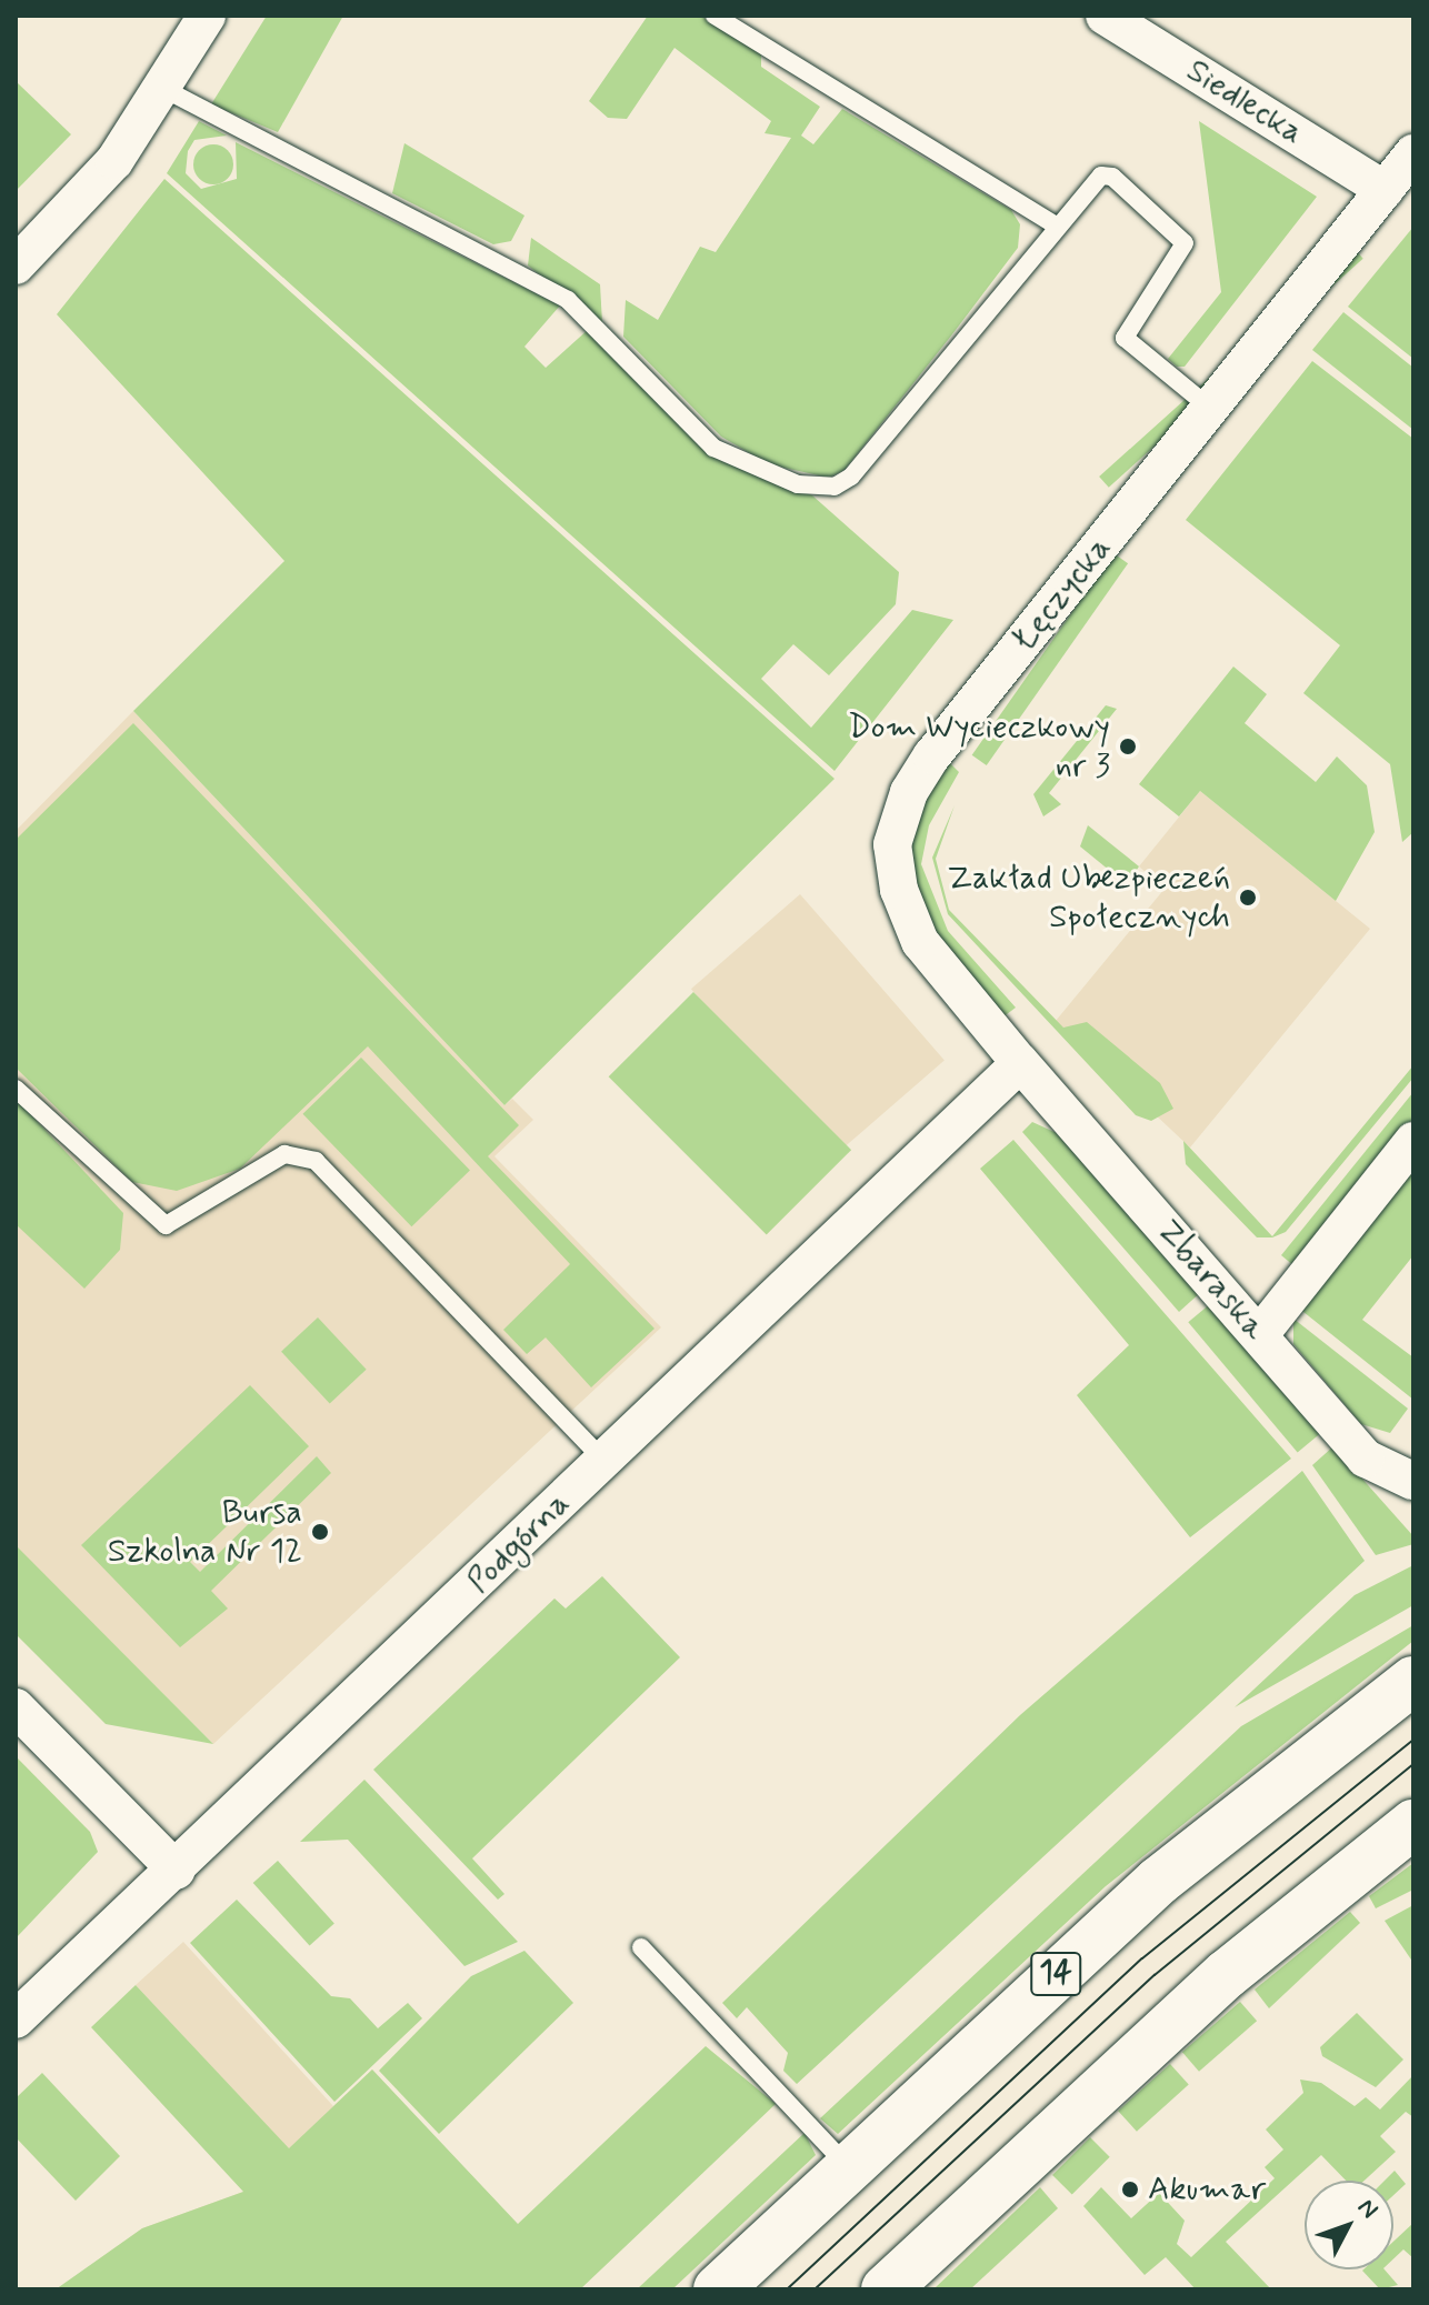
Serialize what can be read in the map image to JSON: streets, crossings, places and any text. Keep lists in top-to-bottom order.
{
  "streets": {
    "main road": ["14"],
    "street": [
      "Siedlecka",
      "Łęczycka",
      "Zbaraska",
      "Podgórna"
    ]
  },
  "crossings": [
    ["Siedlecka", "Łęczycka"],
    ["Łęczycka", "Zbaraska"],
    ["Łęczycka", "Podgórna"],
    ["Zbaraska", "Podgórna"]
  ],
  "places": [
    "Dom Wycieczkowy nr 3",
    "Zakład Ubezpieczeń Społecznych",
    "Bursa Szkolna Nr 12",
    "Akumar"
  ],
  "north": "top right"
}
